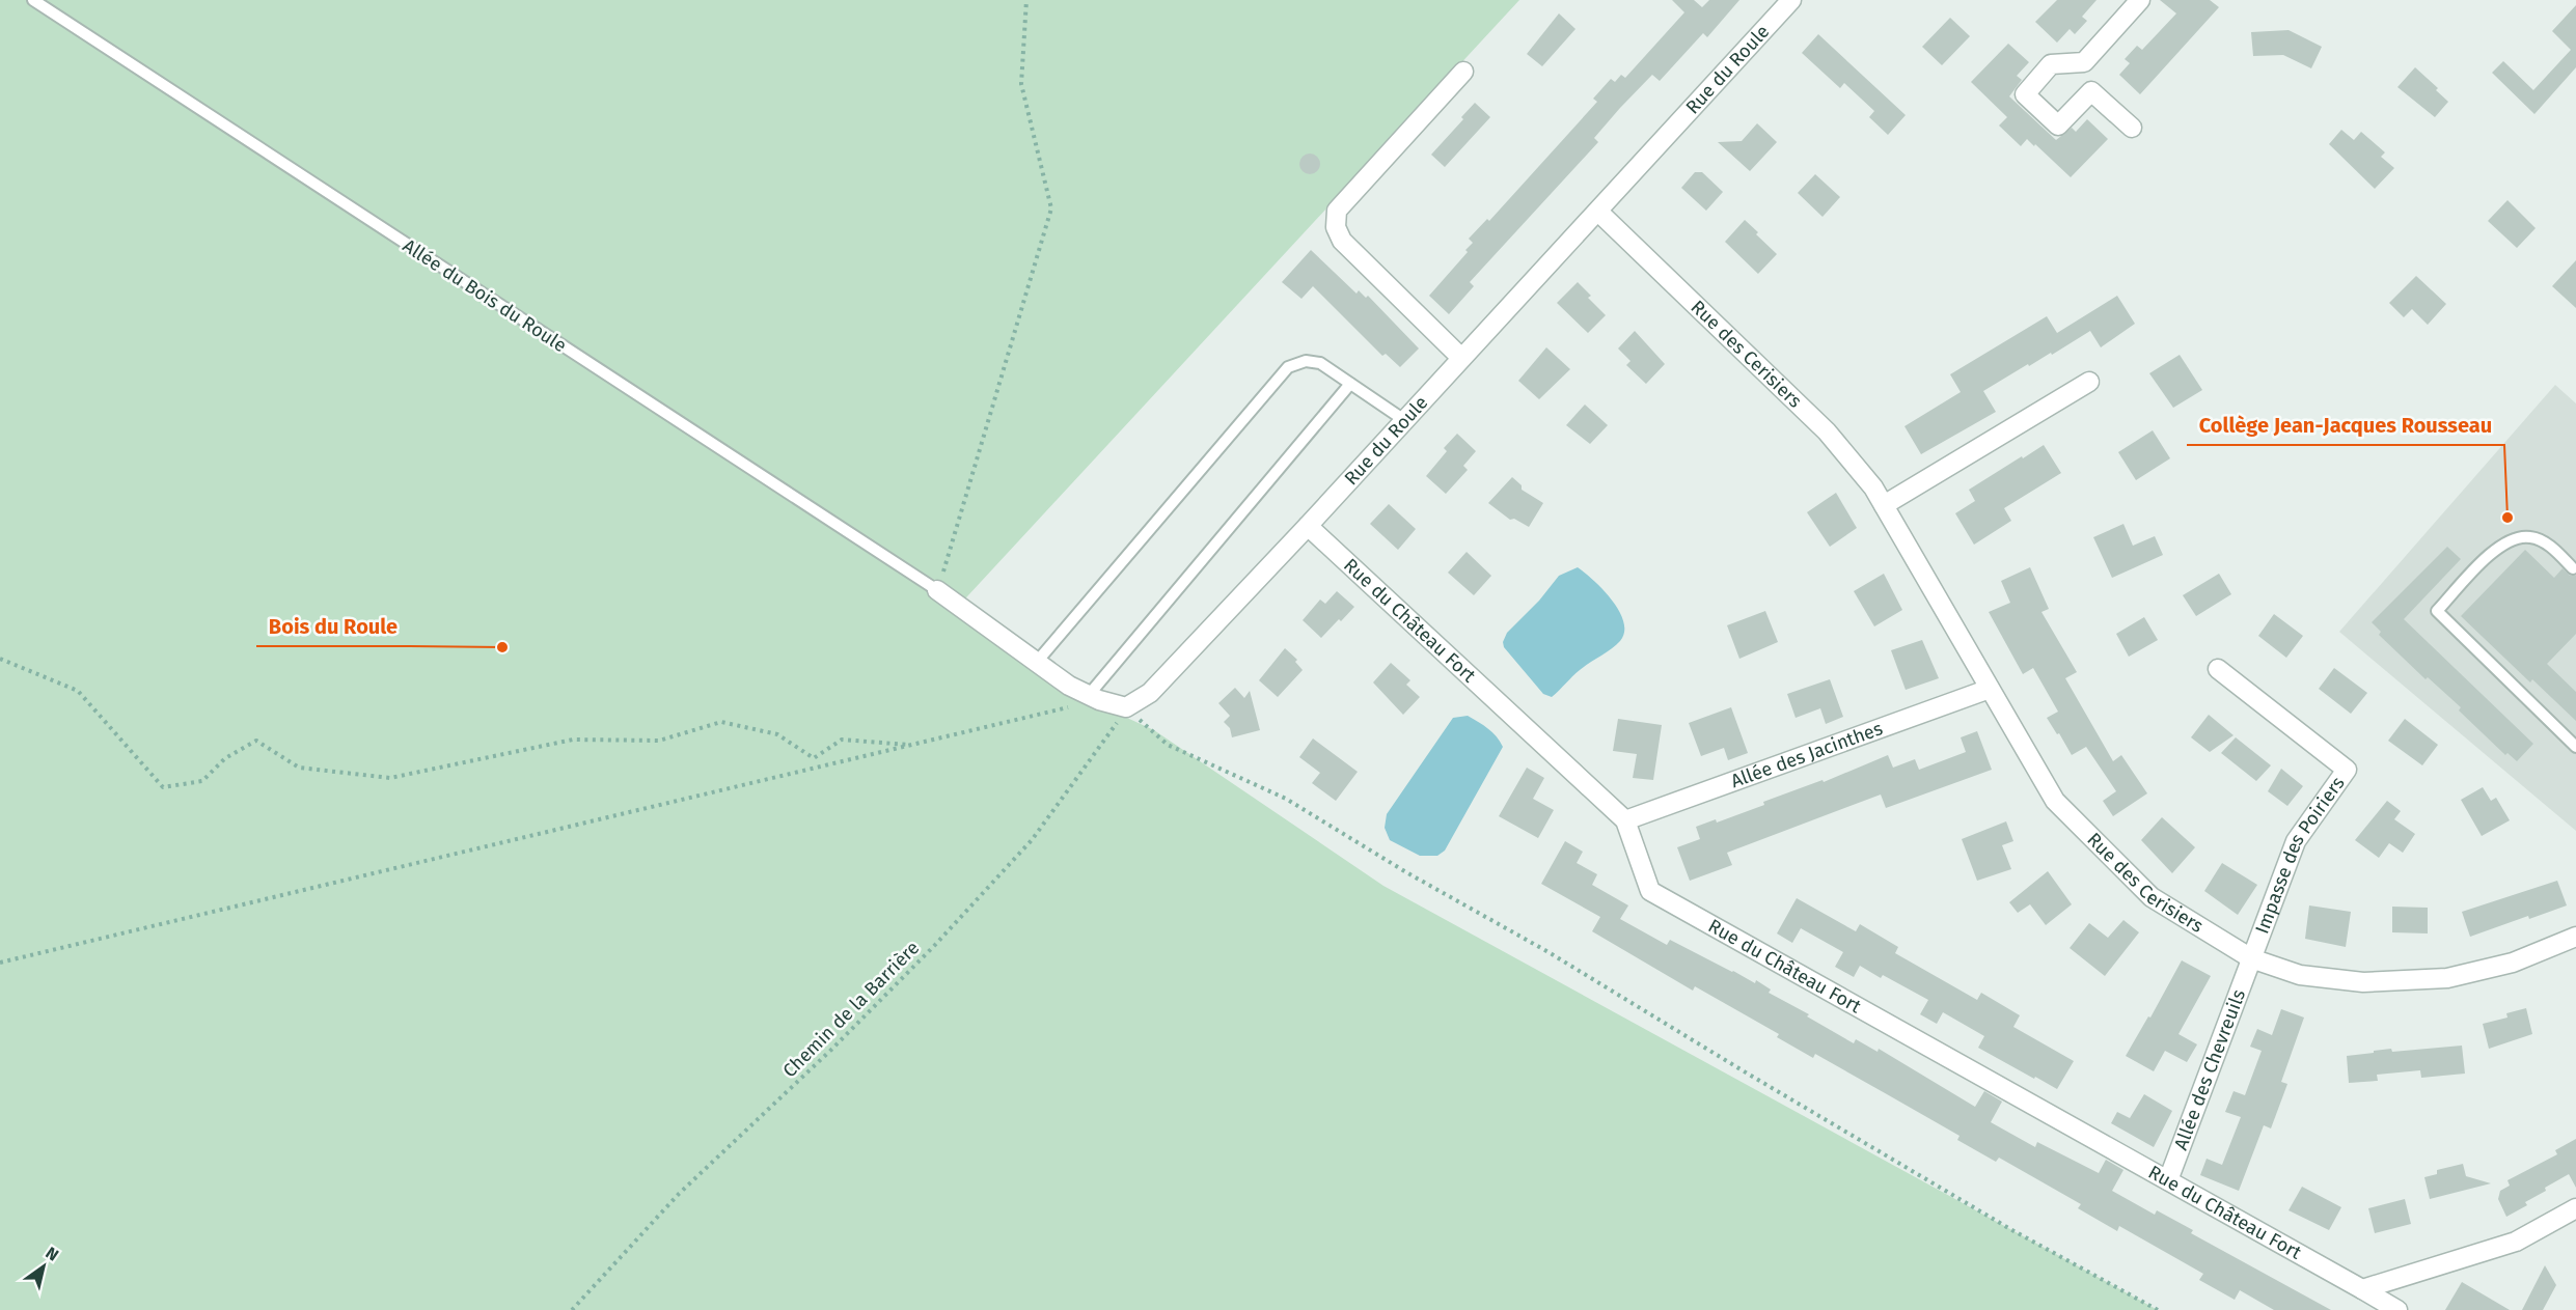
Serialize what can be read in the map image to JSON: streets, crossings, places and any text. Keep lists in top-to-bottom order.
{
  "streets": {
    "street": [
      "Rue du Roule",
      "Rue des Cerisiers",
      "Rue du Château Fort",
      "Allée des Jacinthes",
      "Impasse des Poiriers",
      "Allée des Chevreuils"
    ],
    "lane": ["Allée du Bois du Roule"],
    "path": ["Chemin de la Barrière"]
  },
  "crossings": [
    ["Rue du Roule", "Rue des Cerisiers"],
    ["Rue du Roule", "Rue du Château Fort"],
    ["Rue du Roule", "Chemin de la Barrière"],
    ["Rue des Cerisiers", "Allée des Jacinthes"],
    ["Rue des Cerisiers", "Impasse des Poiriers"],
    ["Rue des Cerisiers", "Allée des Chevreuils"],
    ["Rue du Château Fort", "Allée des Jacinthes"],
    ["Rue du Château Fort", "Allée des Chevreuils"],
    ["Impasse des Poiriers", "Allée des Chevreuils"]
  ],
  "places": ["Collège Jean-Jacques Rousseau", "Bois du Roule"],
  "north": "top right"
}
